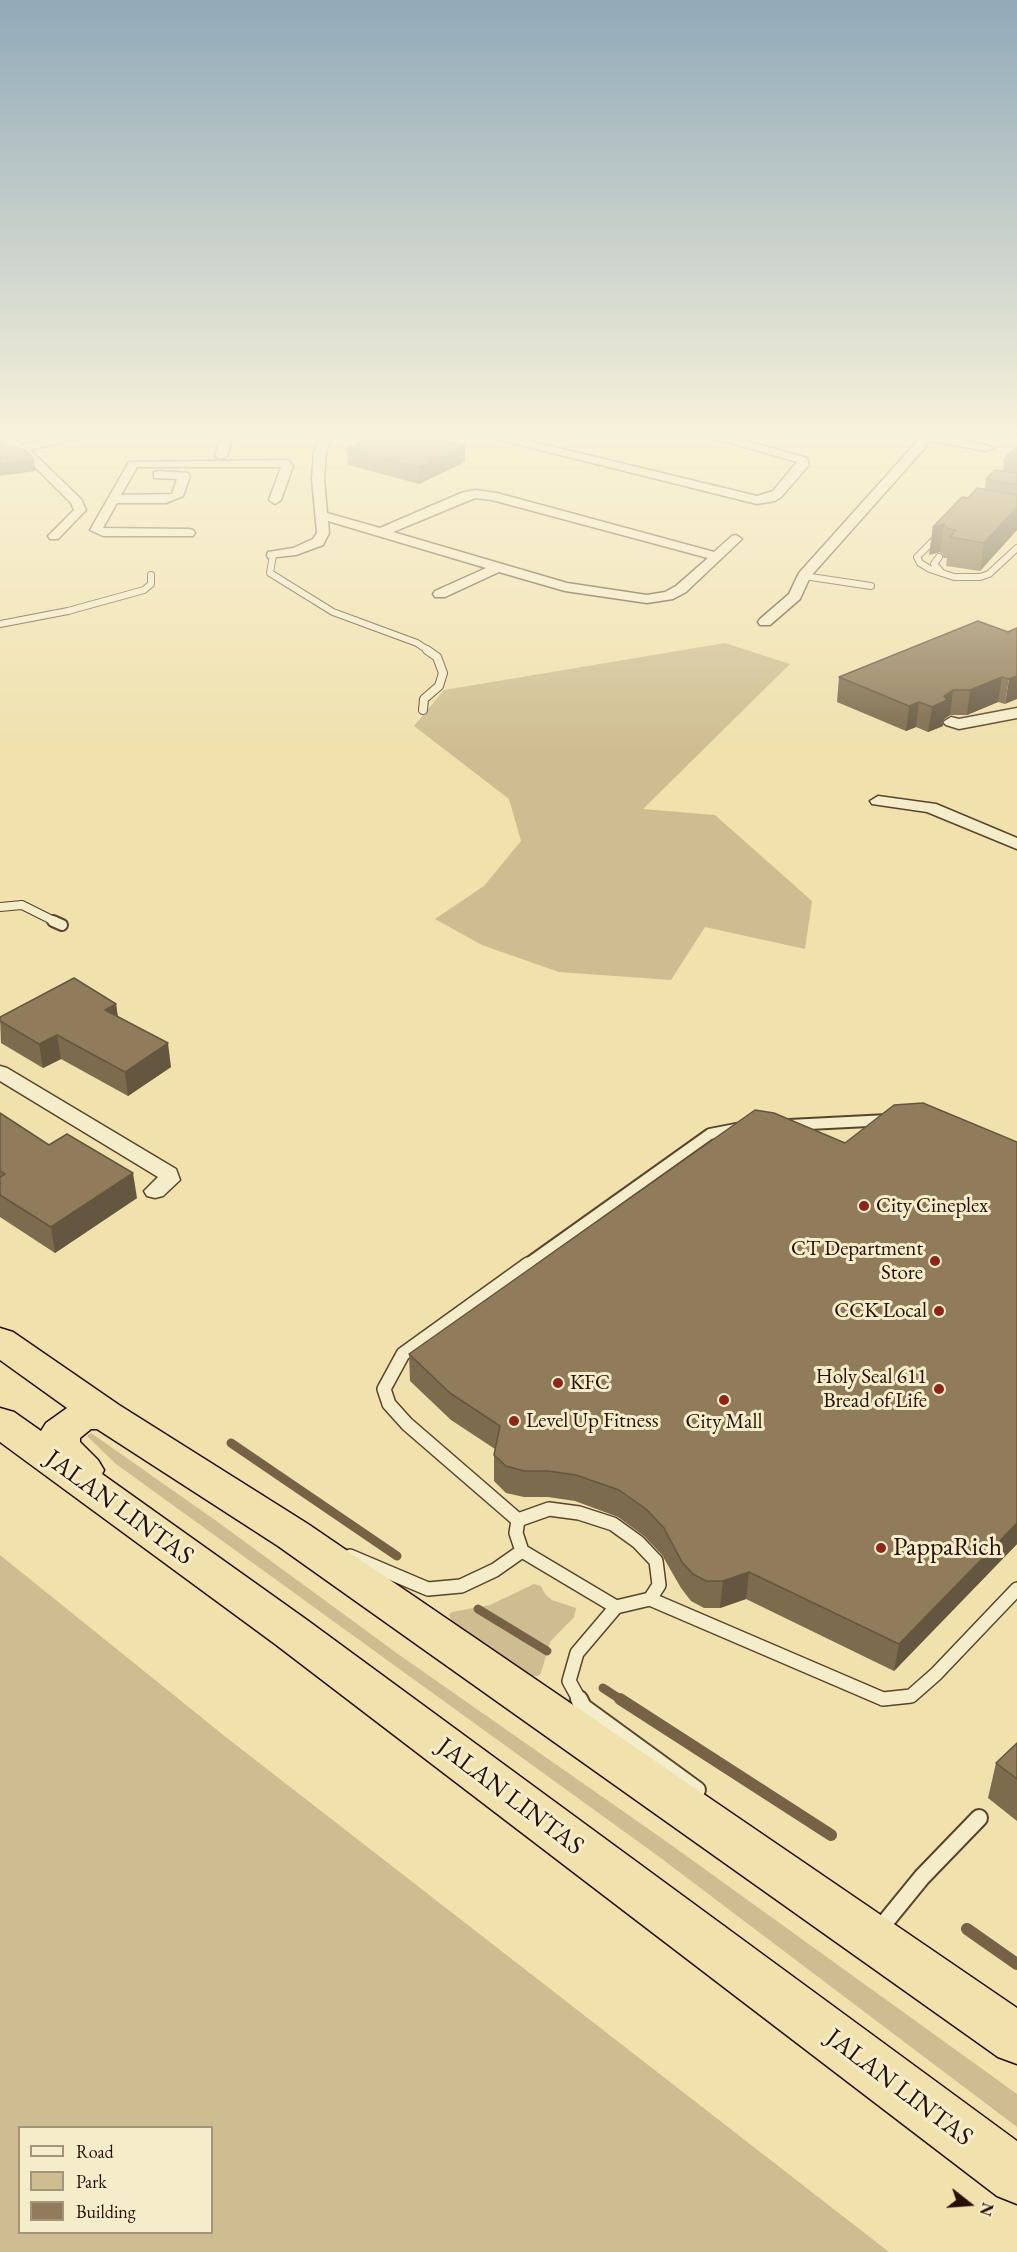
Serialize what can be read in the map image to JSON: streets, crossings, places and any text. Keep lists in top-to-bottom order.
{
  "streets": {
    "highway": ["JALAN LINTAS"]
  },
  "places": [
    "City Cineplex",
    "CT Department Store",
    "CCK Local",
    "KFC",
    "Holy Seal 611 Bread of Life",
    "City Mall",
    "Level Up Fitness",
    "PappaRich"
  ],
  "legend": ["Road", "Park", "Building"],
  "north": "right"
}
